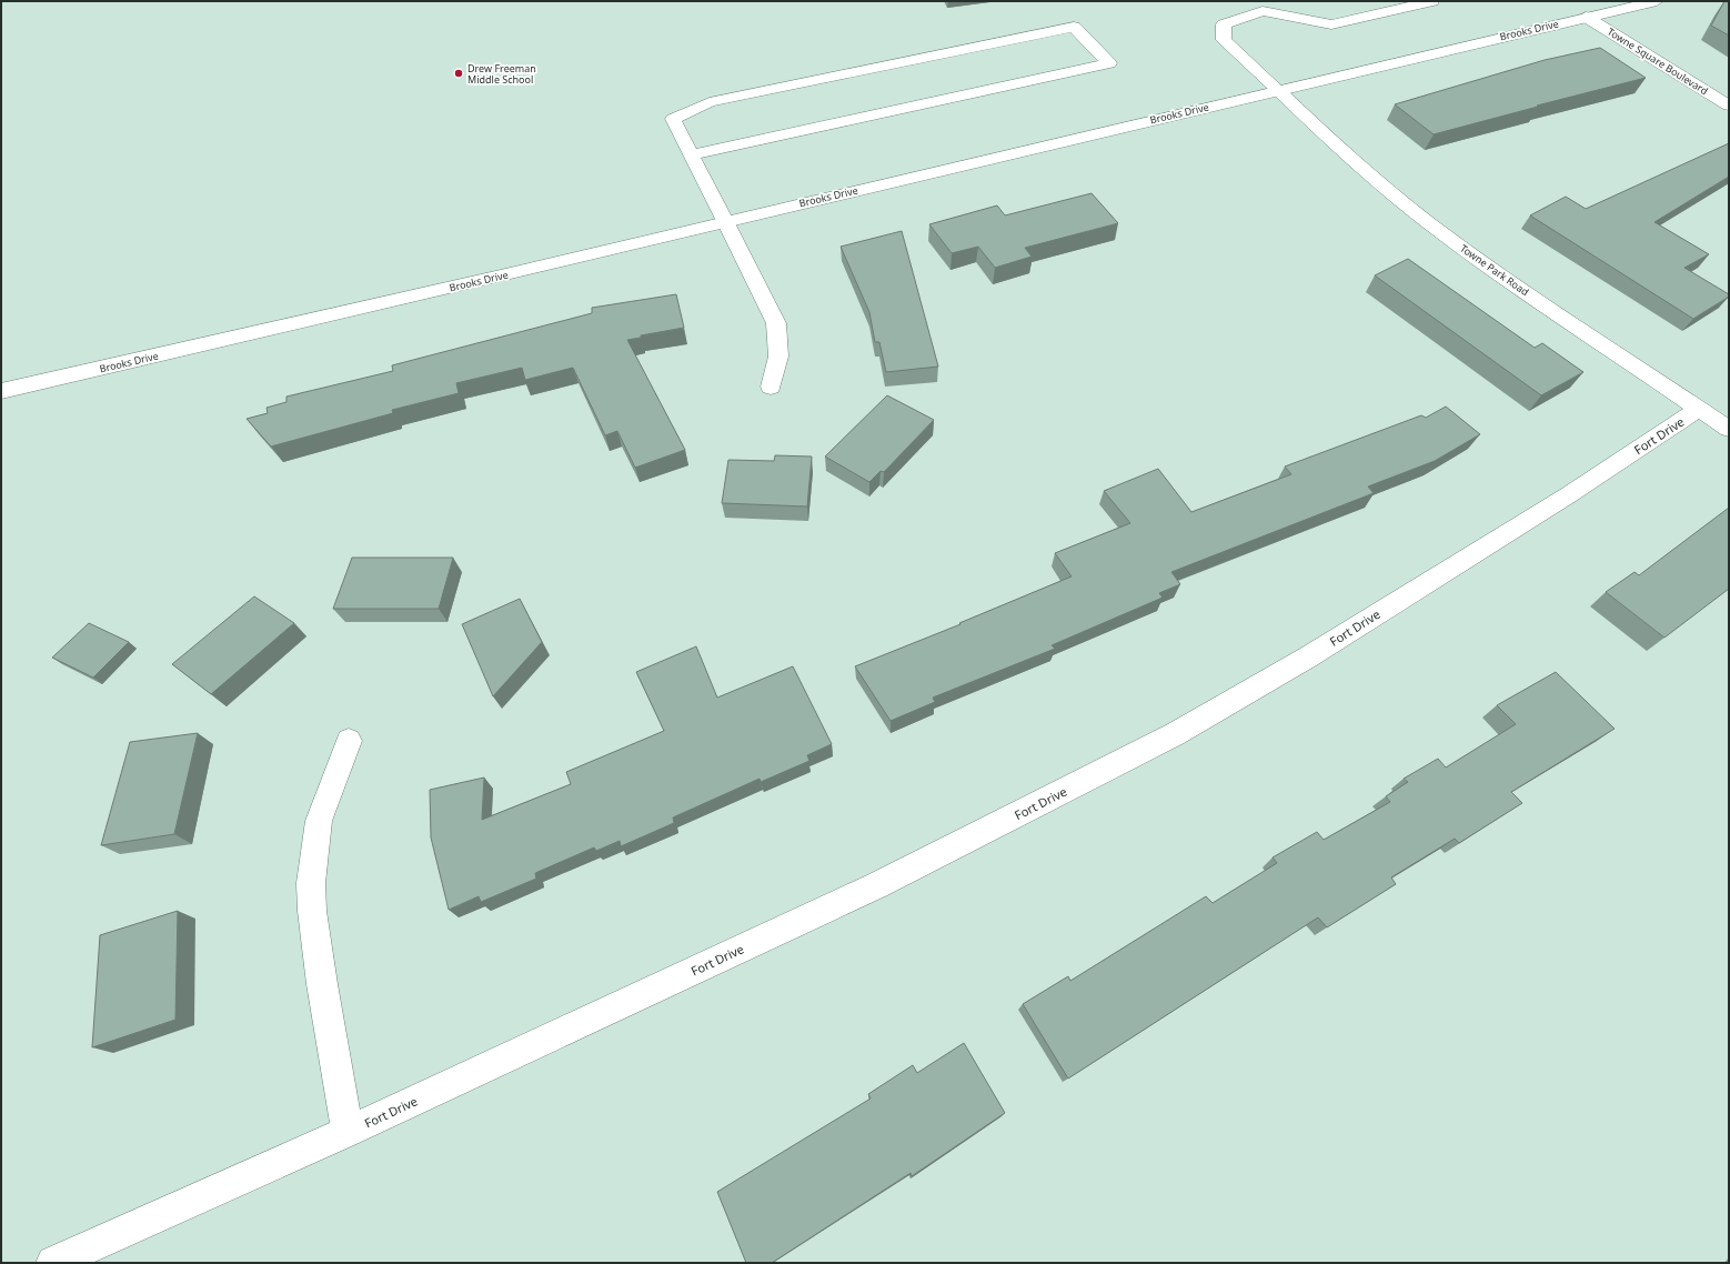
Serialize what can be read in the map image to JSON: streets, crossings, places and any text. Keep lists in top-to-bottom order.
{
  "streets": {
    "street": [
      "Brooks Drive",
      "Towne Square Boulevard",
      "Towne Park Road",
      "Fort Drive"
    ]
  },
  "crossings": [
    ["Brooks Drive", "Towne Square Boulevard"],
    ["Brooks Drive", "Towne Park Road"],
    ["Towne Park Road", "Fort Drive"]
  ],
  "places": ["Drew Freeman Middle School"]
}
